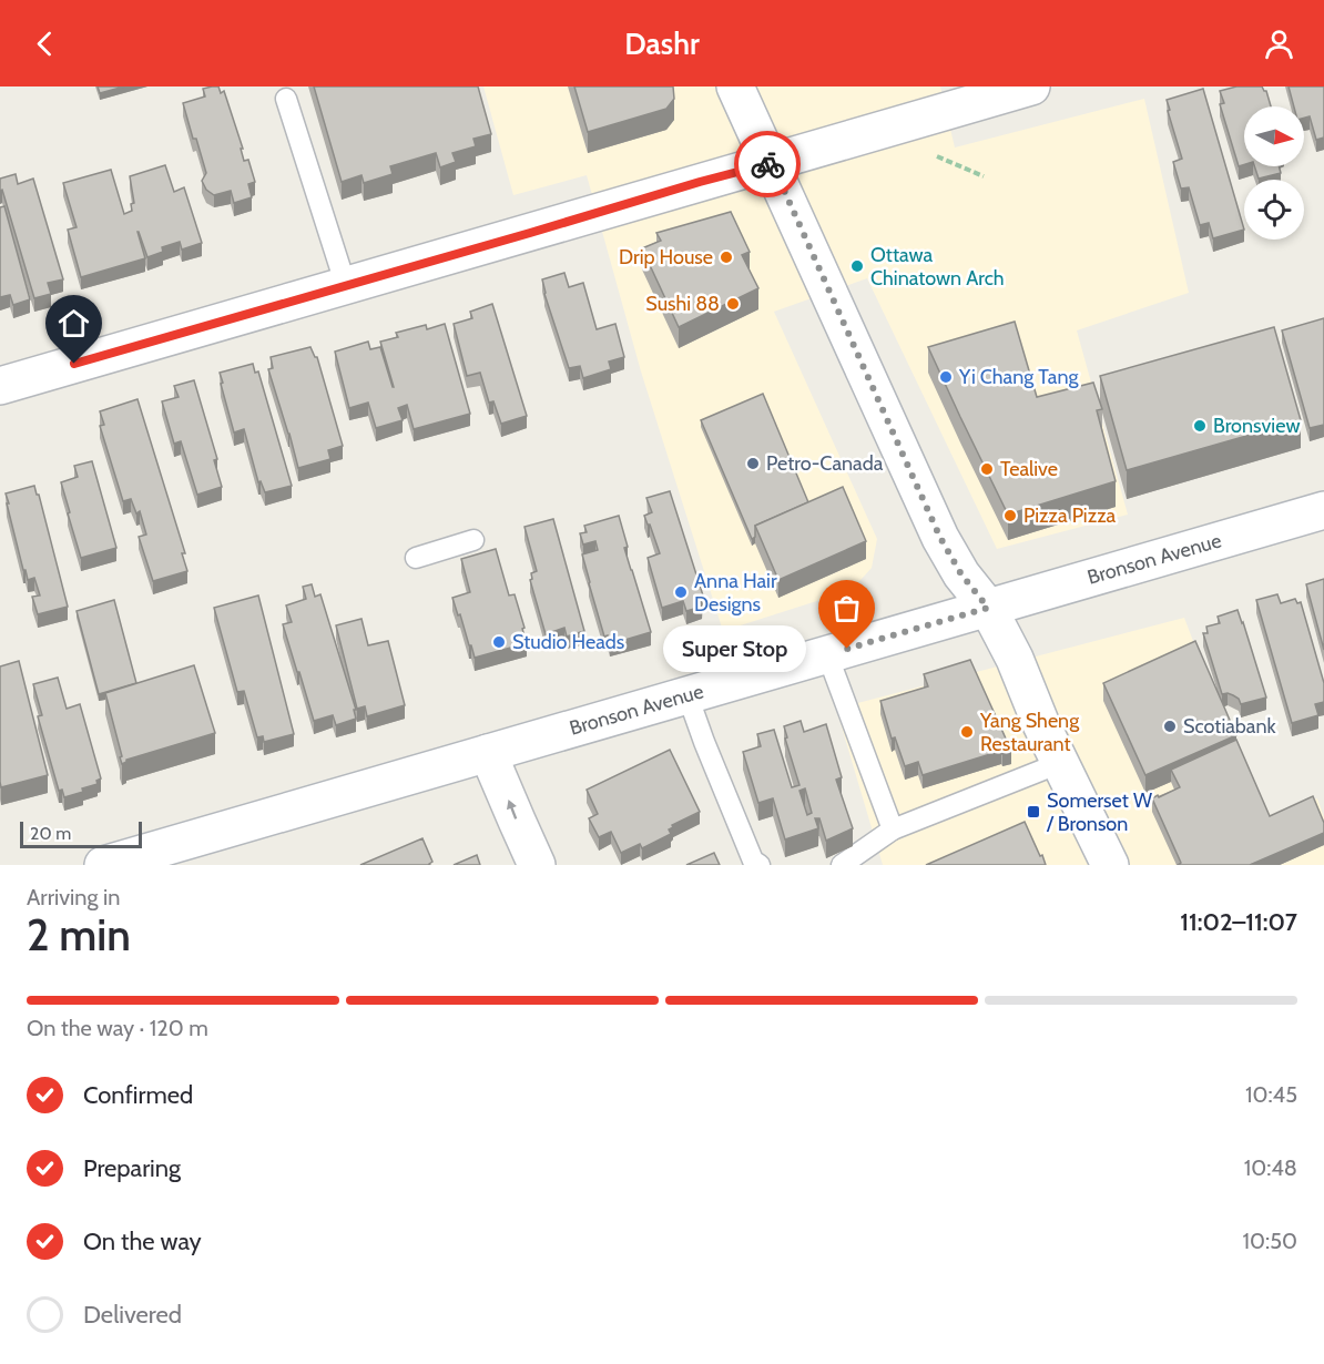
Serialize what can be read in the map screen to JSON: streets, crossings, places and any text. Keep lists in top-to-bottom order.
{
  "streets": {
    "main road": ["Bronson Avenue"]
  },
  "places": {
    "other": [
      "Drip House",
      "Ottawa Chinatown Arch",
      "Sushi 88",
      "Yi Chang Tang",
      "Bronsview",
      "Petro-Canada",
      "Tealive",
      "Pizza Pizza",
      "Anna Hair Designs",
      "Studio Heads",
      "Super Stop",
      "Scotiabank",
      "Yang Sheng Restaurant"
    ],
    "transit": ["Somerset W / Bronson"]
  },
  "scale_bar": "20 m",
  "north": "right",
  "page": {
    "header": "Dashr",
    "bubble": "Super Stop",
    "scale": "20 m",
    "heading": ["2 min", "Arriving in", "11:02–11:07"],
    "bar": "On the way · 120 m",
    "list": [
      ["Confirmed", "10:45"],
      ["Preparing", "10:48"],
      ["On the way", "10:50"],
      "Delivered"
    ]
  }
}
